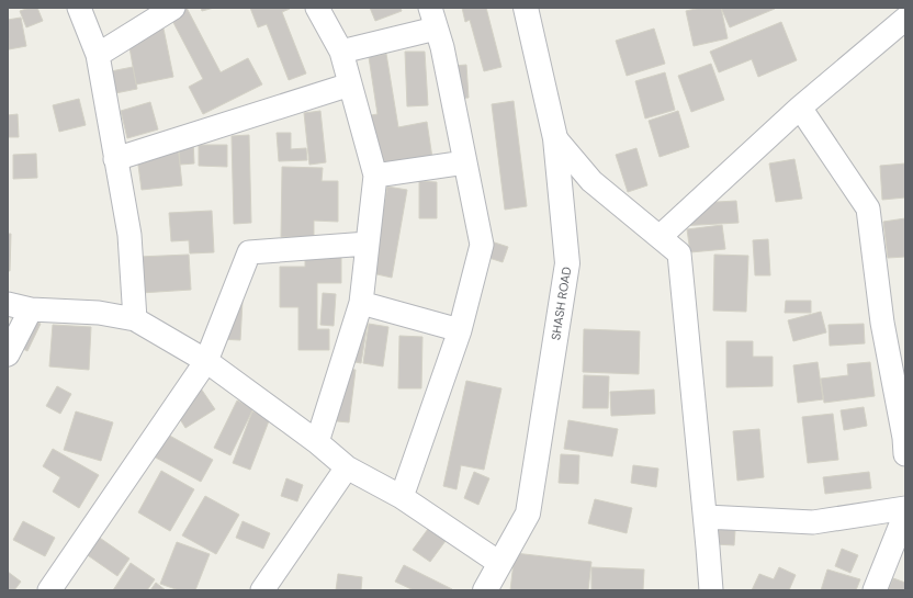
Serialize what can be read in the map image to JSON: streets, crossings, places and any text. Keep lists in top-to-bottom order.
{
  "streets": {
    "street": ["SHASH ROAD"]
  }
}
